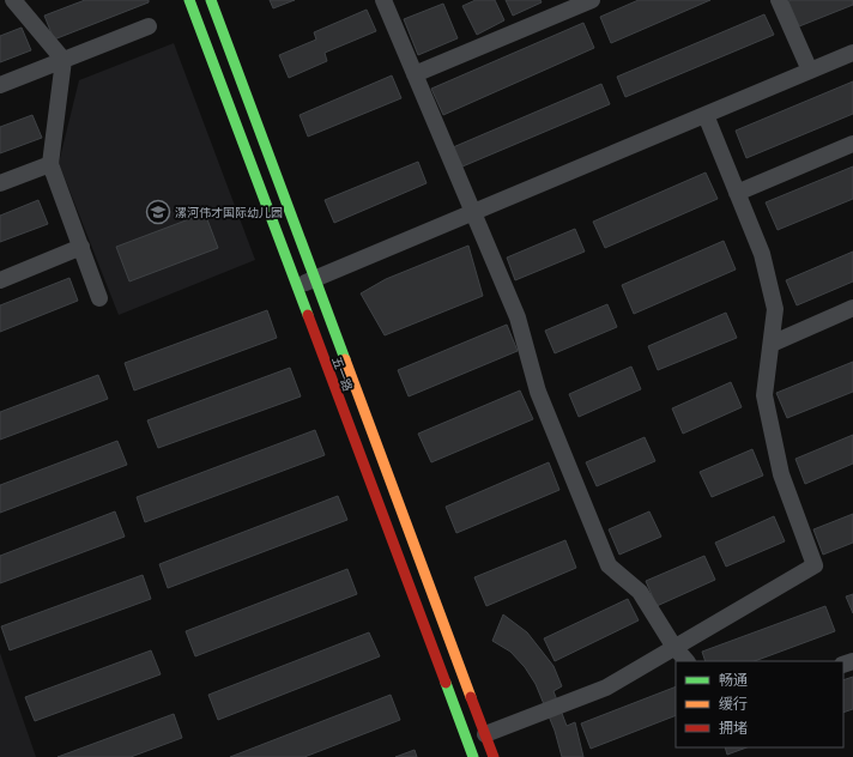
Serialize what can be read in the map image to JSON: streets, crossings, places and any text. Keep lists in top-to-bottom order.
{
  "streets": {
    "street": ["五一路"]
  },
  "places": {
    "school or university": ["漯河伟才国际幼儿园"]
  },
  "legend": ["畅通", "缓行", "拥堵"]
}
